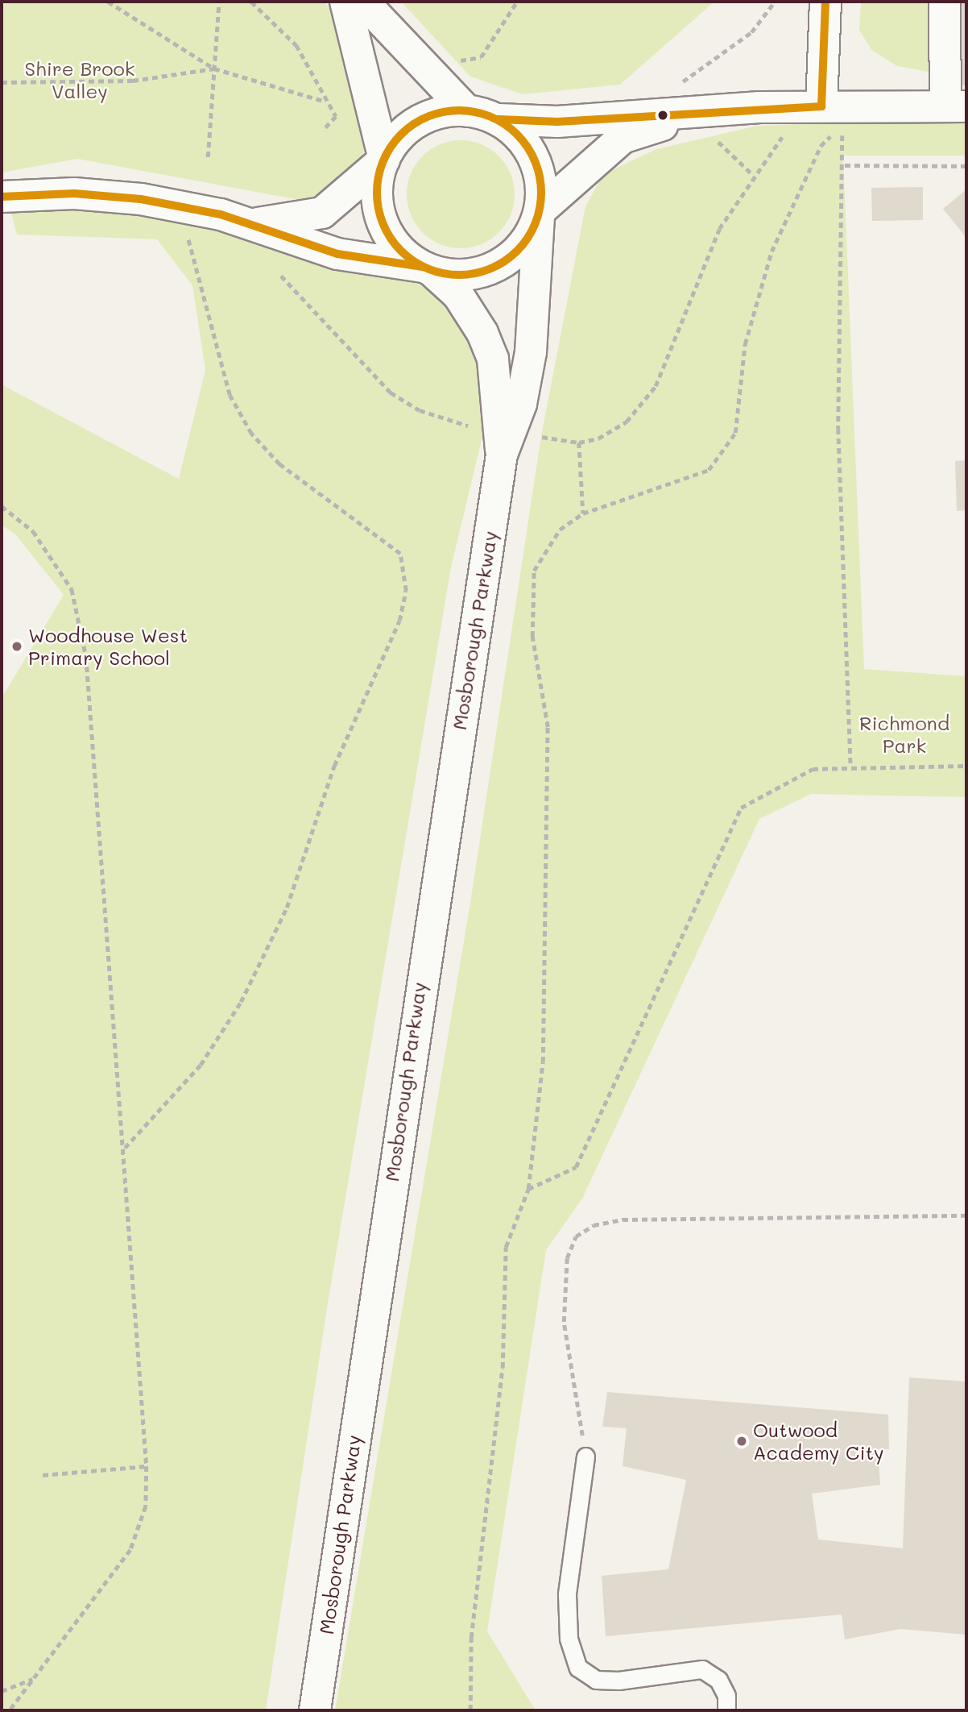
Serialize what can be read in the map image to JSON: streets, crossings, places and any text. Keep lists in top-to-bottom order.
{
  "streets": {
    "main road": ["Mosborough Parkway"]
  },
  "parks": ["Shire Brook Valley", "Richmond Park"],
  "places": ["Woodhouse West Primary School", "Outwood Academy City"]
}
